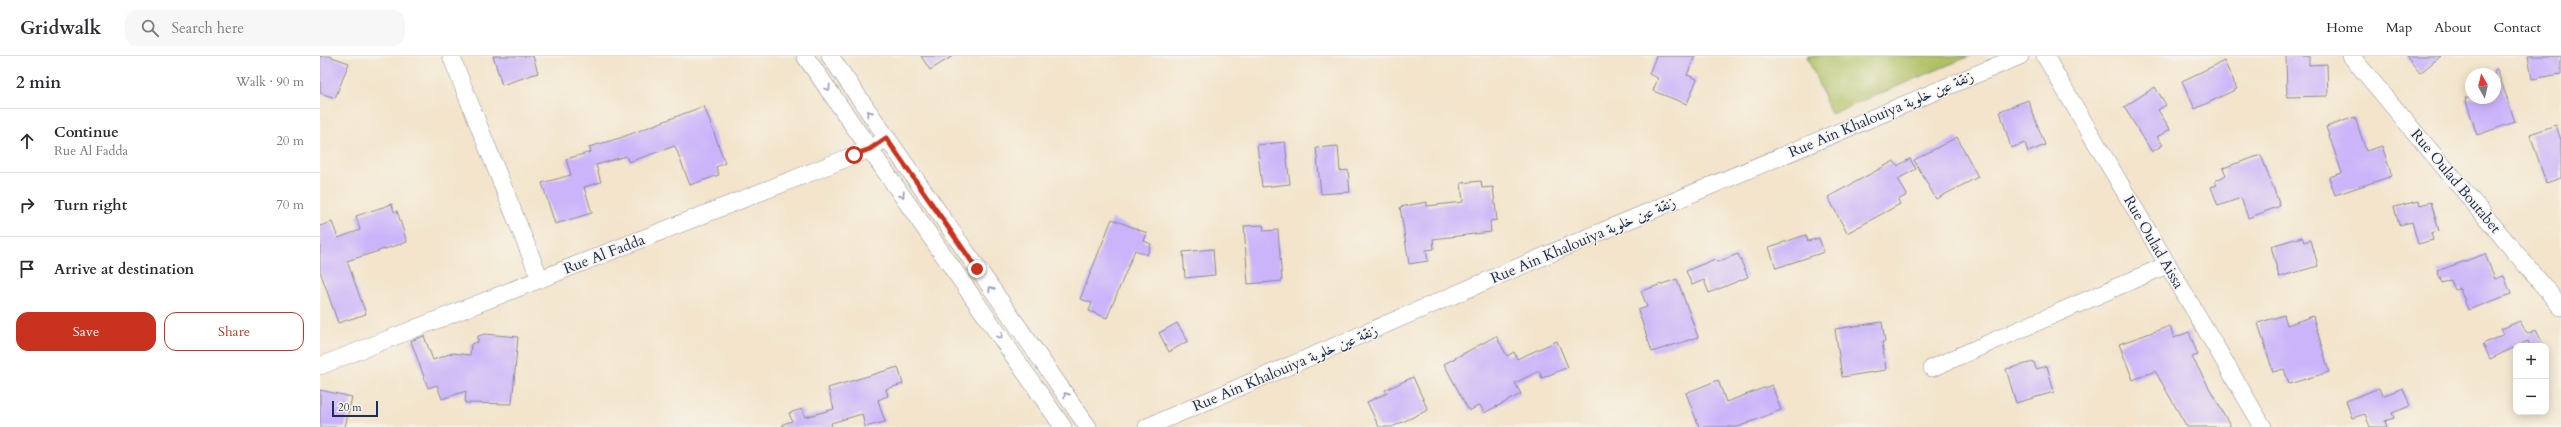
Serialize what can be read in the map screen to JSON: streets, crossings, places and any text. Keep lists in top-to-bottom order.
{
  "streets": {
    "street": [
      "Rue Ain Khalouiya زنقة عين خلوية",
      "Rue Oulad Boutabet",
      "Rue Oulad Aissa",
      "Rue Al Fadda"
    ]
  },
  "scale_bar": "20 m",
  "north": "top",
  "page": {
    "header": "Gridwalk",
    "search": "Search here",
    "nav": [
      "Home",
      "Map",
      "About",
      "Contact"
    ],
    "heading": ["2 min", "Walk · 90 m"],
    "list": [
      ["Continue", "Rue Al Fadda", "20 m"],
      ["Turn right", "70 m"],
      "Arrive at destination"
    ],
    "buttons": ["Save", "Share"],
    "map_buttons": ["+", "−"],
    "scale": "20 m"
  }
}
